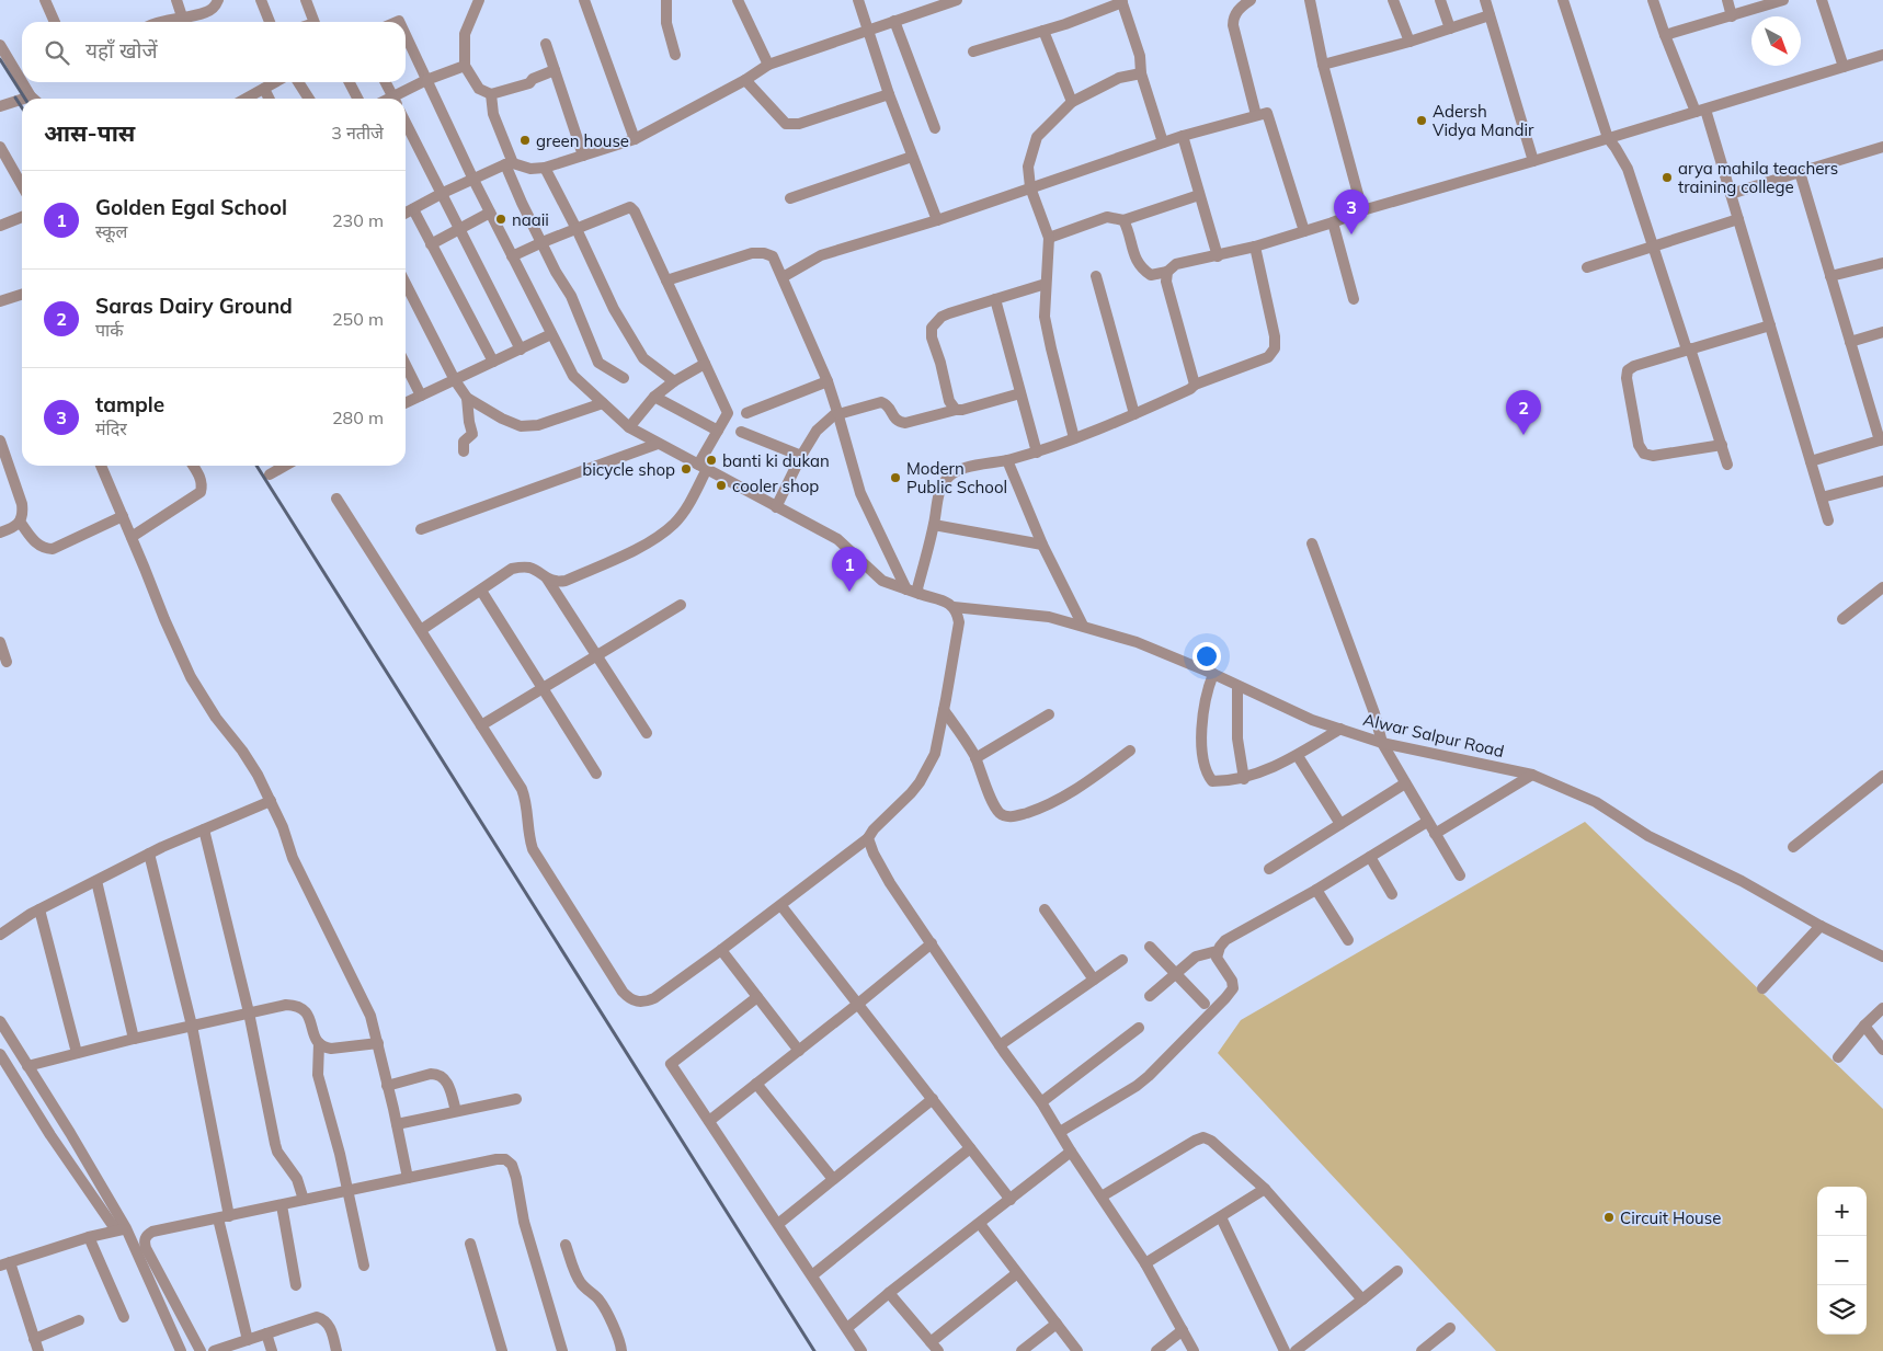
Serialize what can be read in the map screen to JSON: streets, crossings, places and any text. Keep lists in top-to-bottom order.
{
  "streets": {
    "street": ["Alwar Salpur Road"]
  },
  "places": [
    "Adersh Vidya Mandir",
    "green house",
    "arya mahila teachers training college",
    "naaii",
    "banti ki dukan",
    "bicycle shop",
    "Modern Public School",
    "cooler shop",
    "Circuit House"
  ],
  "north": "bottom right",
  "page": {
    "search": "यहाँ खोजें",
    "heading": ["आस-पास", "3 नतीजे"],
    "list": [
      {
        "mark": "1",
        "name": "Golden Egal School",
        "note": "स्कूल",
        "value": "230 m"
      },
      {
        "mark": "2",
        "name": "Saras Dairy Ground",
        "note": "पार्क",
        "value": "250 m"
      },
      {
        "mark": "3",
        "name": "tample",
        "note": "मंदिर",
        "value": "280 m"
      }
    ],
    "pins": ["3", "2", "1"],
    "map_buttons": ["+", "−"]
  }
}
